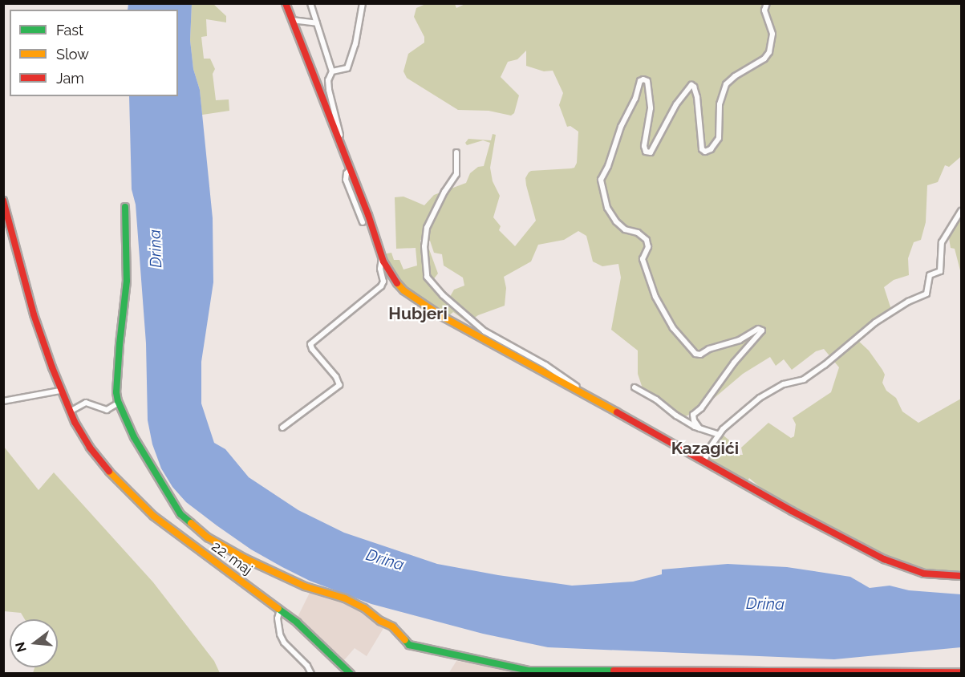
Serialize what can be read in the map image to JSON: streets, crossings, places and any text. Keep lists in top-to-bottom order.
{
  "streets": {
    "street": ["22. maj"]
  },
  "districts": ["Hubjeri", "Kazagići"],
  "water": ["Drina"],
  "legend": ["Fast", "Slow", "Jam"],
  "north": "left"
}
